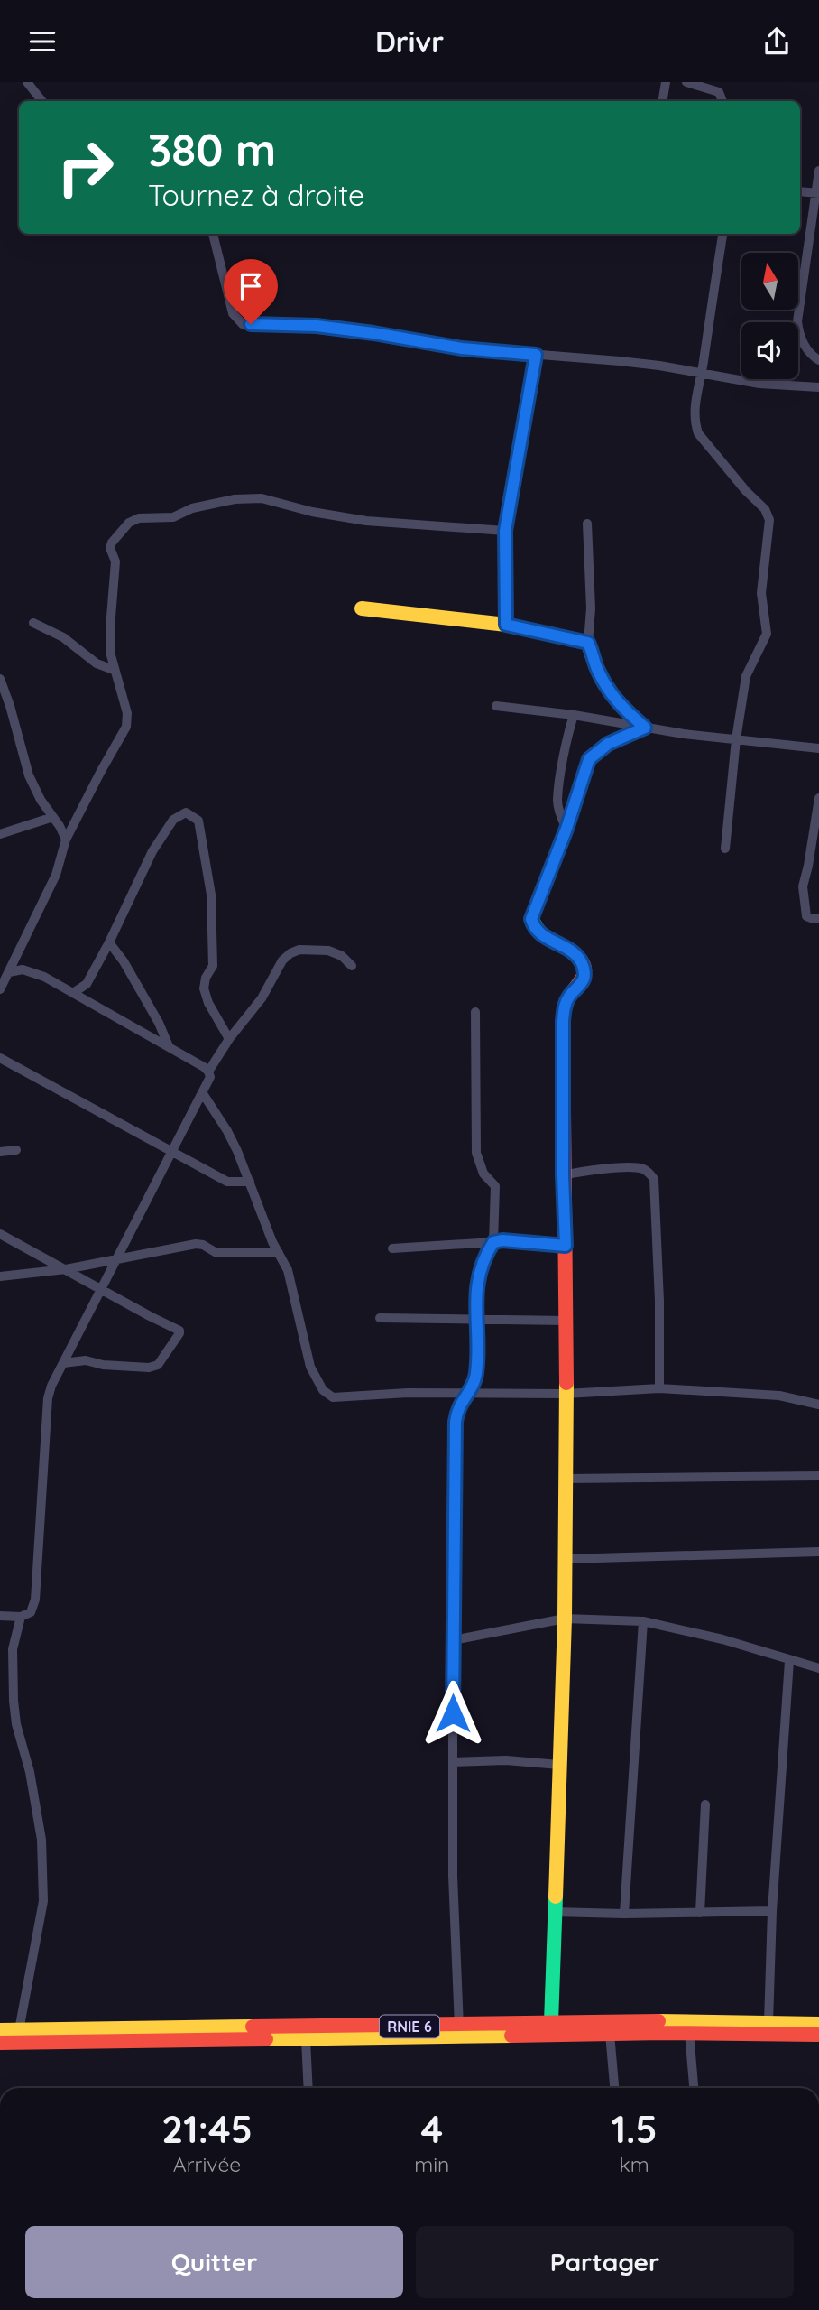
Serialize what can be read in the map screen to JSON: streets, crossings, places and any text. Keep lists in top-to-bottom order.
{
  "streets": {
    "street": ["RNIE 6"]
  },
  "north": "top",
  "page": {
    "header": "Drivr",
    "turn": ["380 m", "Tournez à droite"],
    "eta": [
      "21:45",
      "Arrivée",
      "4",
      "min",
      "1.5",
      "km"
    ],
    "buttons": ["Quitter", "Partager"]
  }
}
